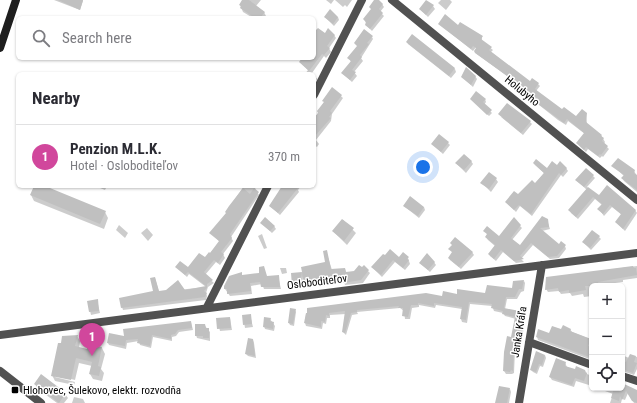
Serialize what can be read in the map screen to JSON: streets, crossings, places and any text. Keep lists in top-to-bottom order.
{
  "streets": {
    "street": ["Holubyho", "Osloboditeľov", "Janka Kráľa"]
  },
  "crossings": [
    ["Osloboditeľov", "Janka Kráľa"]
  ],
  "places": {
    "transit": ["Hlohovec, Šulekovo, elektr. rozvodňa"]
  },
  "page": {
    "search": "Search here",
    "heading": "Nearby",
    "list": [
      {
        "mark": "1",
        "name": "Penzion M.L.K.",
        "note": "Hotel · Osloboditeľov",
        "value": "370 m"
      }
    ],
    "map_buttons": ["+", "−"],
    "pins": "1"
  }
}
